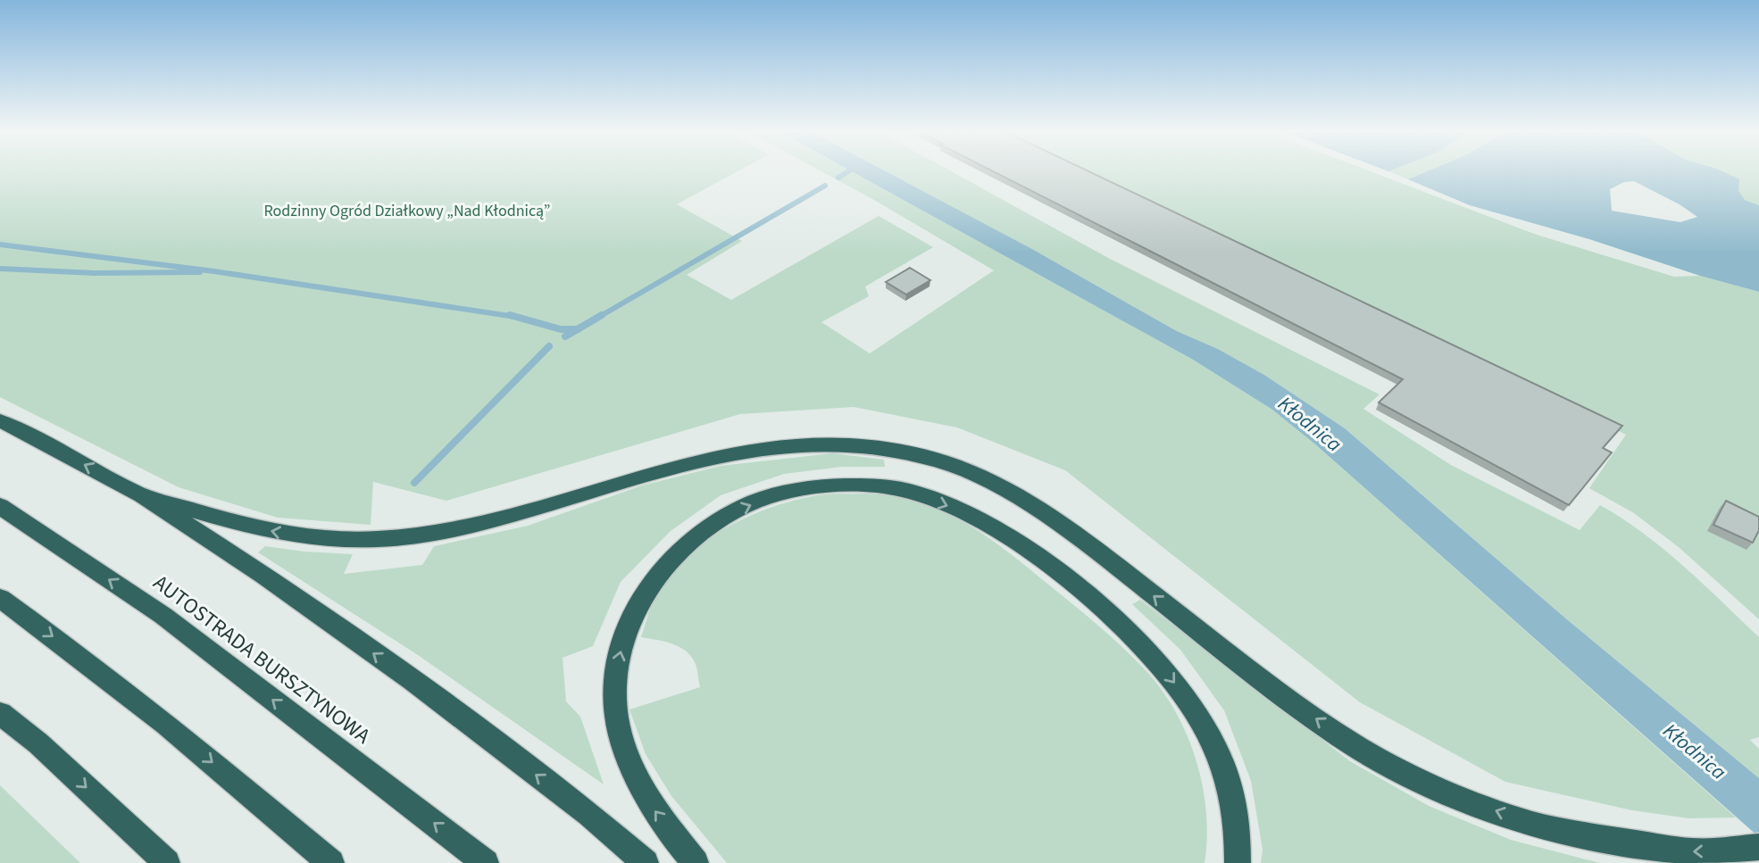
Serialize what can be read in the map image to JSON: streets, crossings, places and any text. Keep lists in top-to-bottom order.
{
  "streets": {
    "highway": ["AUTOSTRADA BURSZTYNOWA"]
  },
  "water": ["Kłodnica"],
  "parks": ["Rodzinny Ogród Działkowy „Nad Kłodnicą”"]
}
